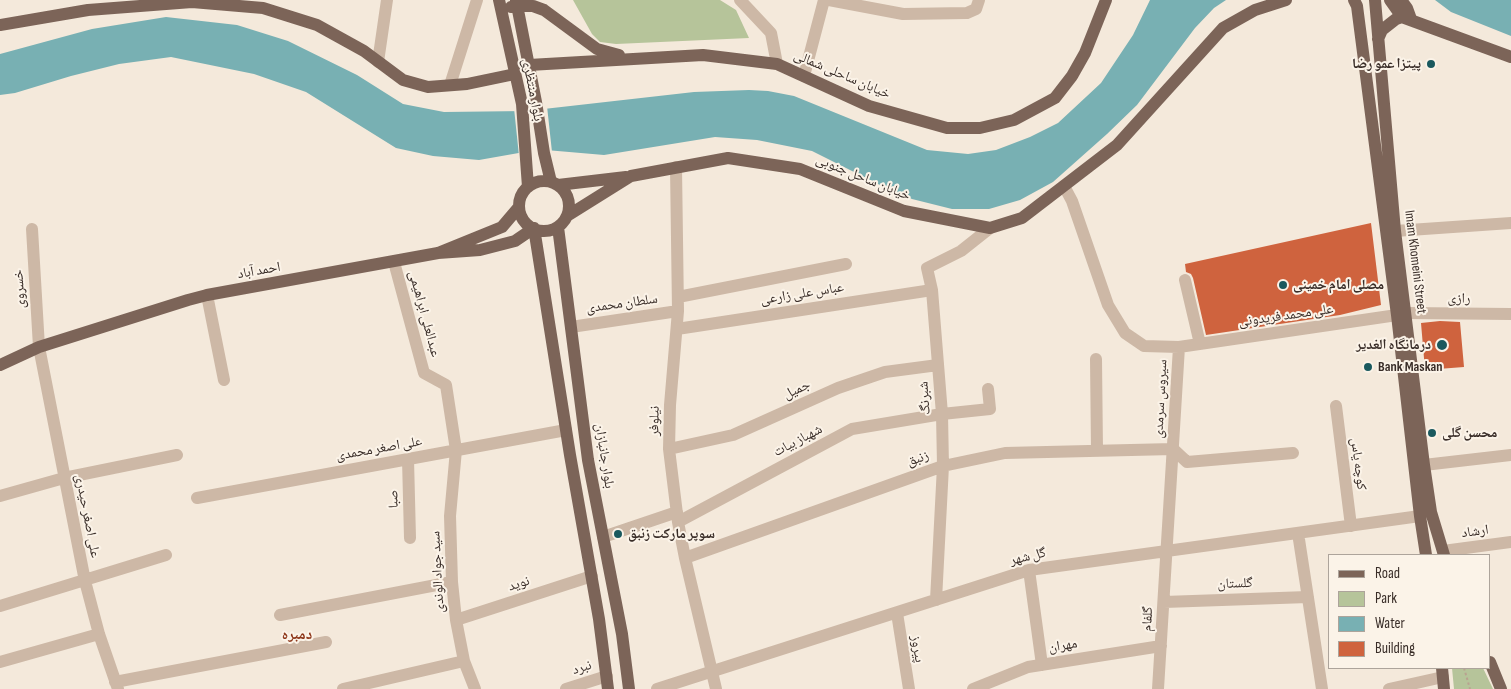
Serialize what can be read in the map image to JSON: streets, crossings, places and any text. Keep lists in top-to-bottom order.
{
  "streets": {
    "main road": [
      "خیابان ساحلی شمالی",
      "بلوار منتظری",
      "خیابان ساحل جنوبی",
      "Imam Khomeini Street",
      "احمد آباد",
      "بلوار جانبازان"
    ],
    "street": [
      "خسروی",
      "عباس علی زارعی",
      "رازی",
      "سلطان محمدی",
      "عبدالعلی ابراهیمی",
      "علی محمد فریدونی",
      "جمیل",
      "شبرنگ",
      "سیروس سرمدی",
      "نیلوفر",
      "شهباز بیات",
      "علی اصغر محمدی",
      "زنبق",
      "کوچه یاس",
      "صبا",
      "علی اصغر حیدری",
      "ارشاد",
      "گل شهر",
      "سید جواد الوندی",
      "نوید",
      "گلستان",
      "گلفام",
      "مهران",
      "پیروز",
      "نبرد"
    ]
  },
  "crossings": [
    ["خیابان ساحلی شمالی", "بلوار منتظری"],
    ["بلوار منتظری", "خیابان ساحل جنوبی"],
    ["بلوار منتظری", "احمد آباد"],
    ["بلوار منتظری", "بلوار جانبازان"],
    ["خیابان ساحل جنوبی", "احمد آباد"],
    ["خیابان ساحل جنوبی", "شبرنگ"],
    ["خیابان ساحل جنوبی", "سیروس سرمدی"],
    ["خیابان ساحل جنوبی", "نیلوفر"],
    ["خیابان ساحل جنوبی", "بلوار جانبازان"],
    ["Imam Khomeini Street", "رازی"],
    ["Imam Khomeini Street", "علی محمد فریدونی"],
    ["Imam Khomeini Street", "ارشاد"],
    ["Imam Khomeini Street", "گل شهر"],
    ["احمد آباد", "خسروی"],
    ["احمد آباد", "عبدالعلی ابراهیمی"],
    ["احمد آباد", "بلوار جانبازان"],
    ["احمد آباد", "علی اصغر حیدری"],
    ["خسروی", "علی اصغر حیدری"],
    ["عباس علی زارعی", "شبرنگ"],
    ["عباس علی زارعی", "نیلوفر"],
    ["رازی", "علی محمد فریدونی"],
    ["سلطان محمدی", "نیلوفر"],
    ["سلطان محمدی", "بلوار جانبازان"],
    ["عبدالعلی ابراهیمی", "علی اصغر محمدی"],
    ["عبدالعلی ابراهیمی", "سید جواد الوندی"],
    ["علی محمد فریدونی", "سیروس سرمدی"],
    ["جمیل", "شبرنگ"],
    ["جمیل", "نیلوفر"],
    ["شبرنگ", "شهباز بیات"],
    ["شبرنگ", "زنبق"],
    ["شبرنگ", "گل شهر"],
    ["سیروس سرمدی", "زنبق"],
    ["سیروس سرمدی", "گل شهر"],
    ["سیروس سرمدی", "گلفام"],
    ["نیلوفر", "شهباز بیات"],
    ["نیلوفر", "زنبق"],
    ["نیلوفر", "گل شهر"],
    ["شهباز بیات", "بلوار جانبازان"],
    ["علی اصغر محمدی", "صبا"],
    ["علی اصغر محمدی", "سید جواد الوندی"],
    ["کوچه یاس", "گل شهر"],
    ["گل شهر", "گلفام"],
    ["گل شهر", "پیروز"],
    ["سید جواد الوندی", "نوید"],
    ["گلستان", "گلفام"],
    ["گلفام", "مهران"]
  ],
  "districts": ["دمبره"],
  "places": [
    "پیتزا عمو رضا",
    "مصلی امام خمینی",
    "درمانگاه الغدیر",
    "Bank Maskan",
    "محسن گلی",
    "سوپر مارکت زنبق"
  ],
  "legend": [
    "Road",
    "Park",
    "Water",
    "Building"
  ]
}
